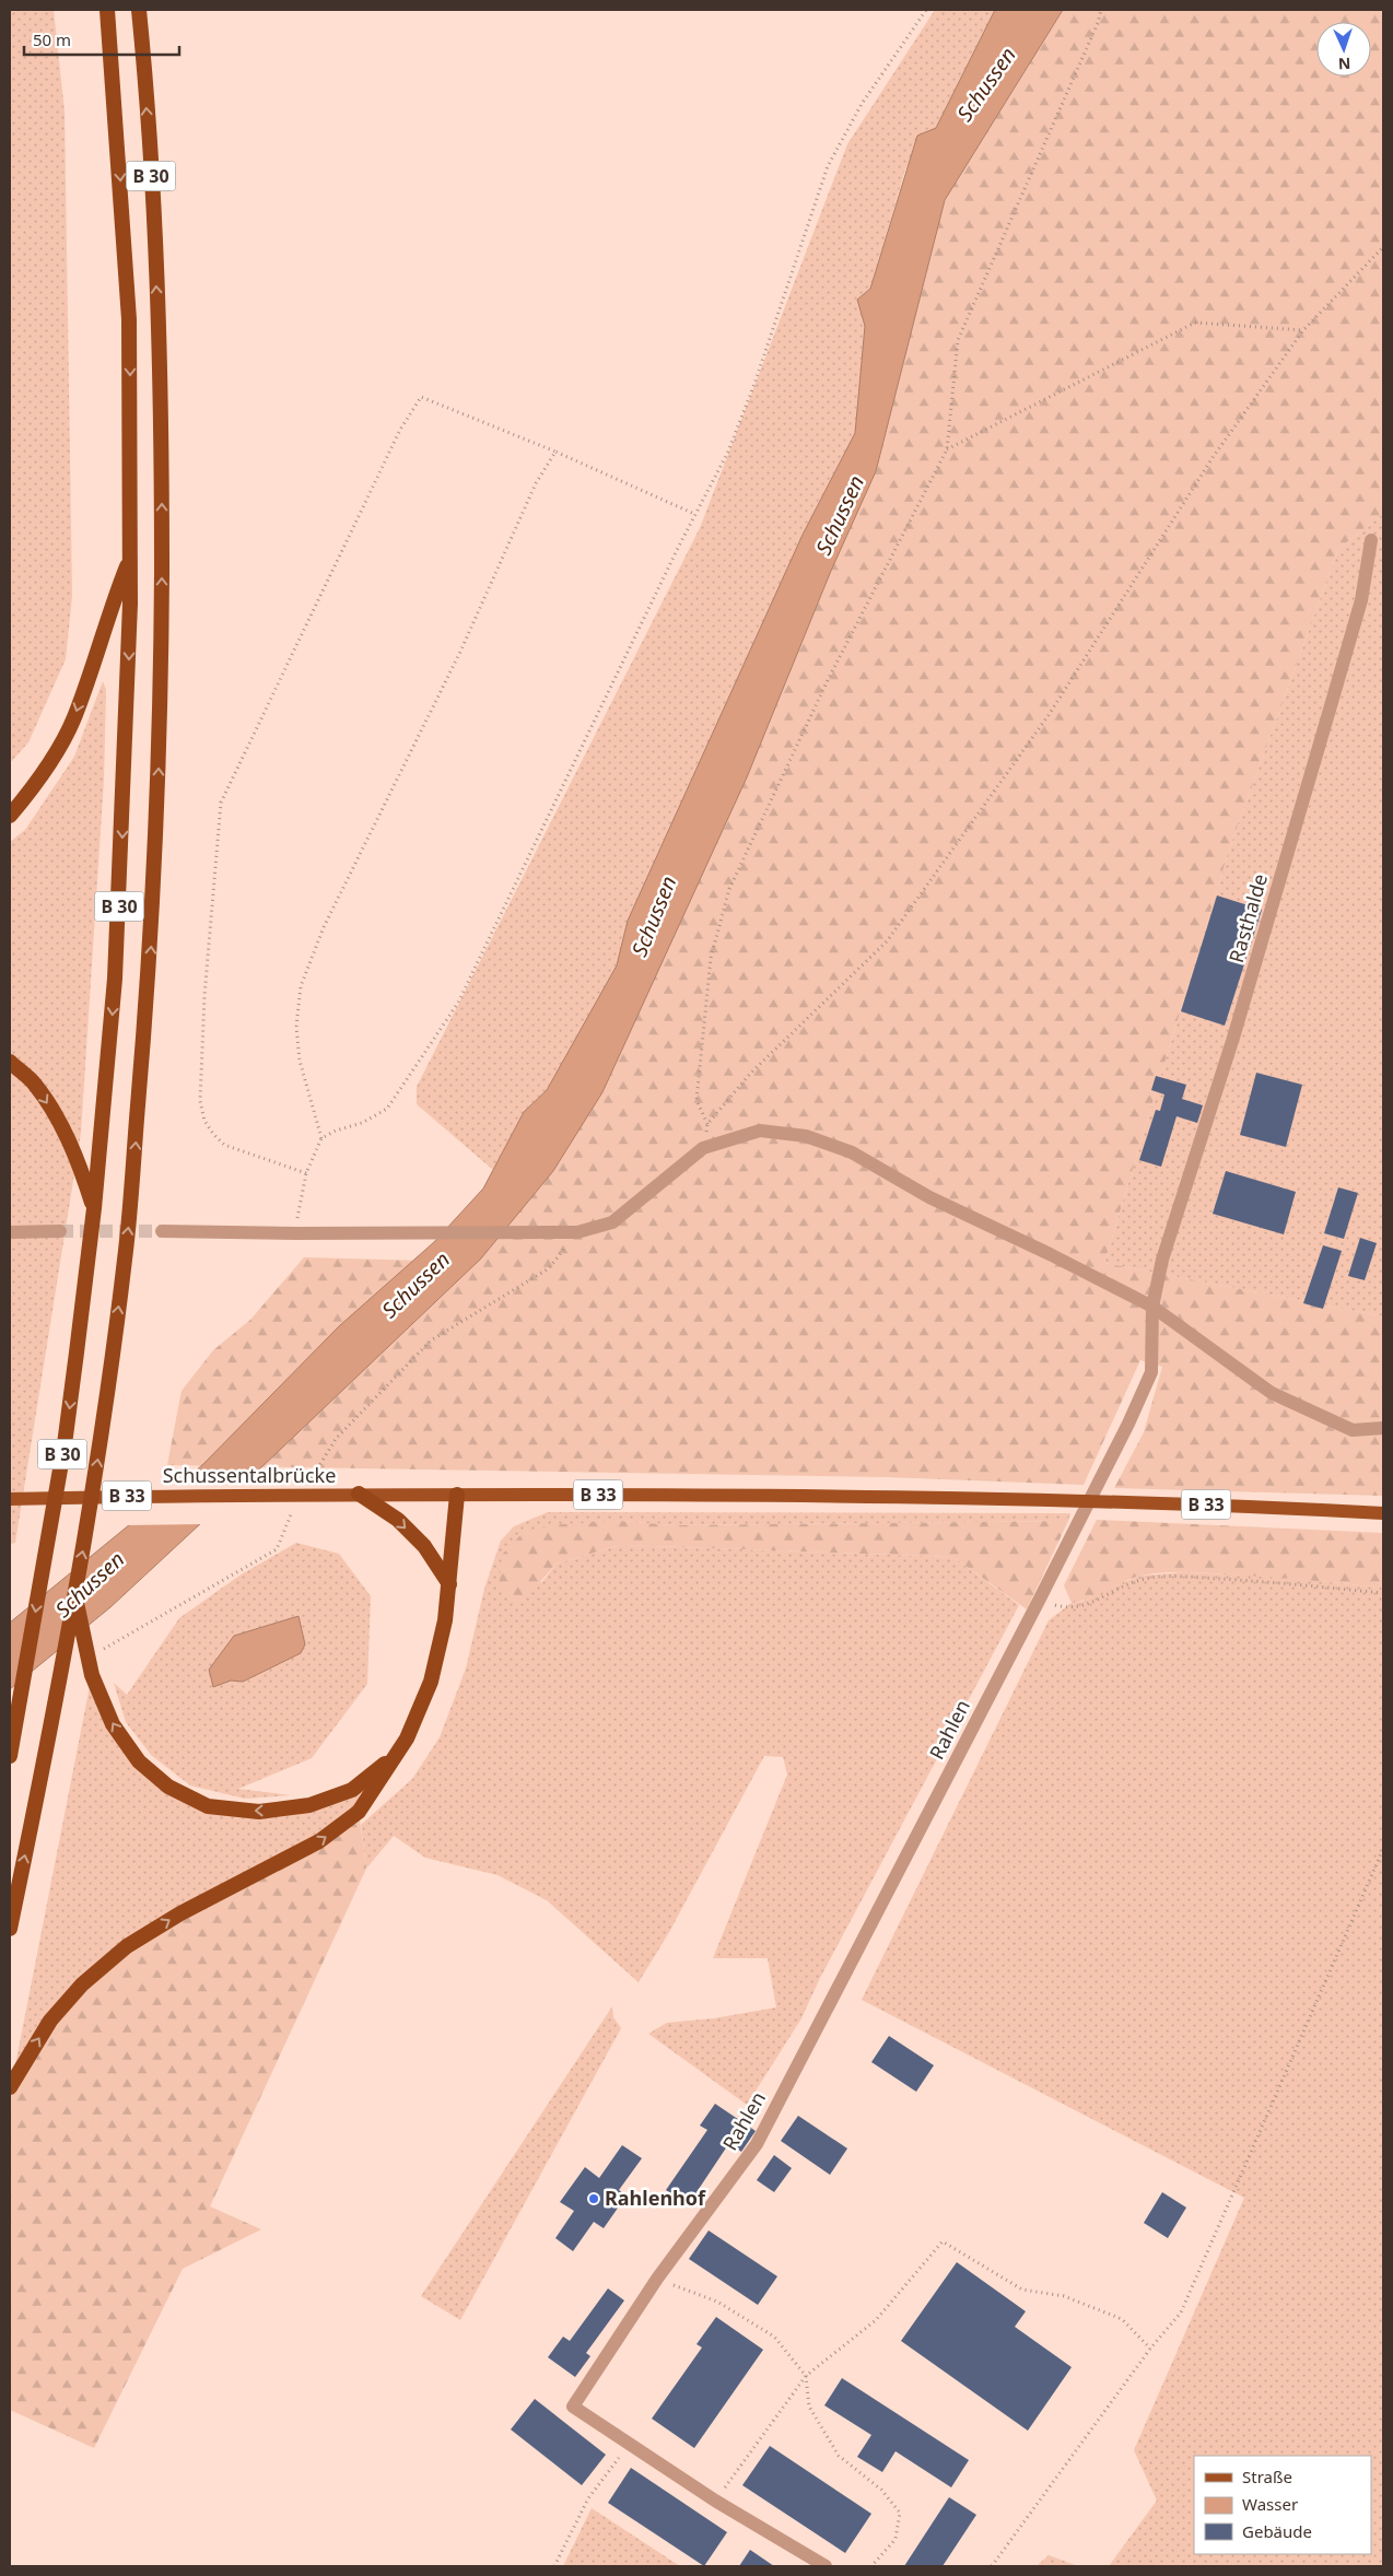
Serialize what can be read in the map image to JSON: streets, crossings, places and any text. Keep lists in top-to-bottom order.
{
  "streets": {
    "highway": ["B 30"],
    "main road": ["Schussentalbrücke", "B 33"],
    "street": ["Rasthalde", "Rahlen"]
  },
  "crossings": [
    ["Rasthalde", "Rahlen"],
    ["Schussentalbrücke", "B 33"]
  ],
  "water": ["Schussen"],
  "places": ["Rahlenhof"],
  "legend": ["Straße", "Wasser", "Gebäude"],
  "scale_bar": "50 m",
  "north": "bottom"
}
